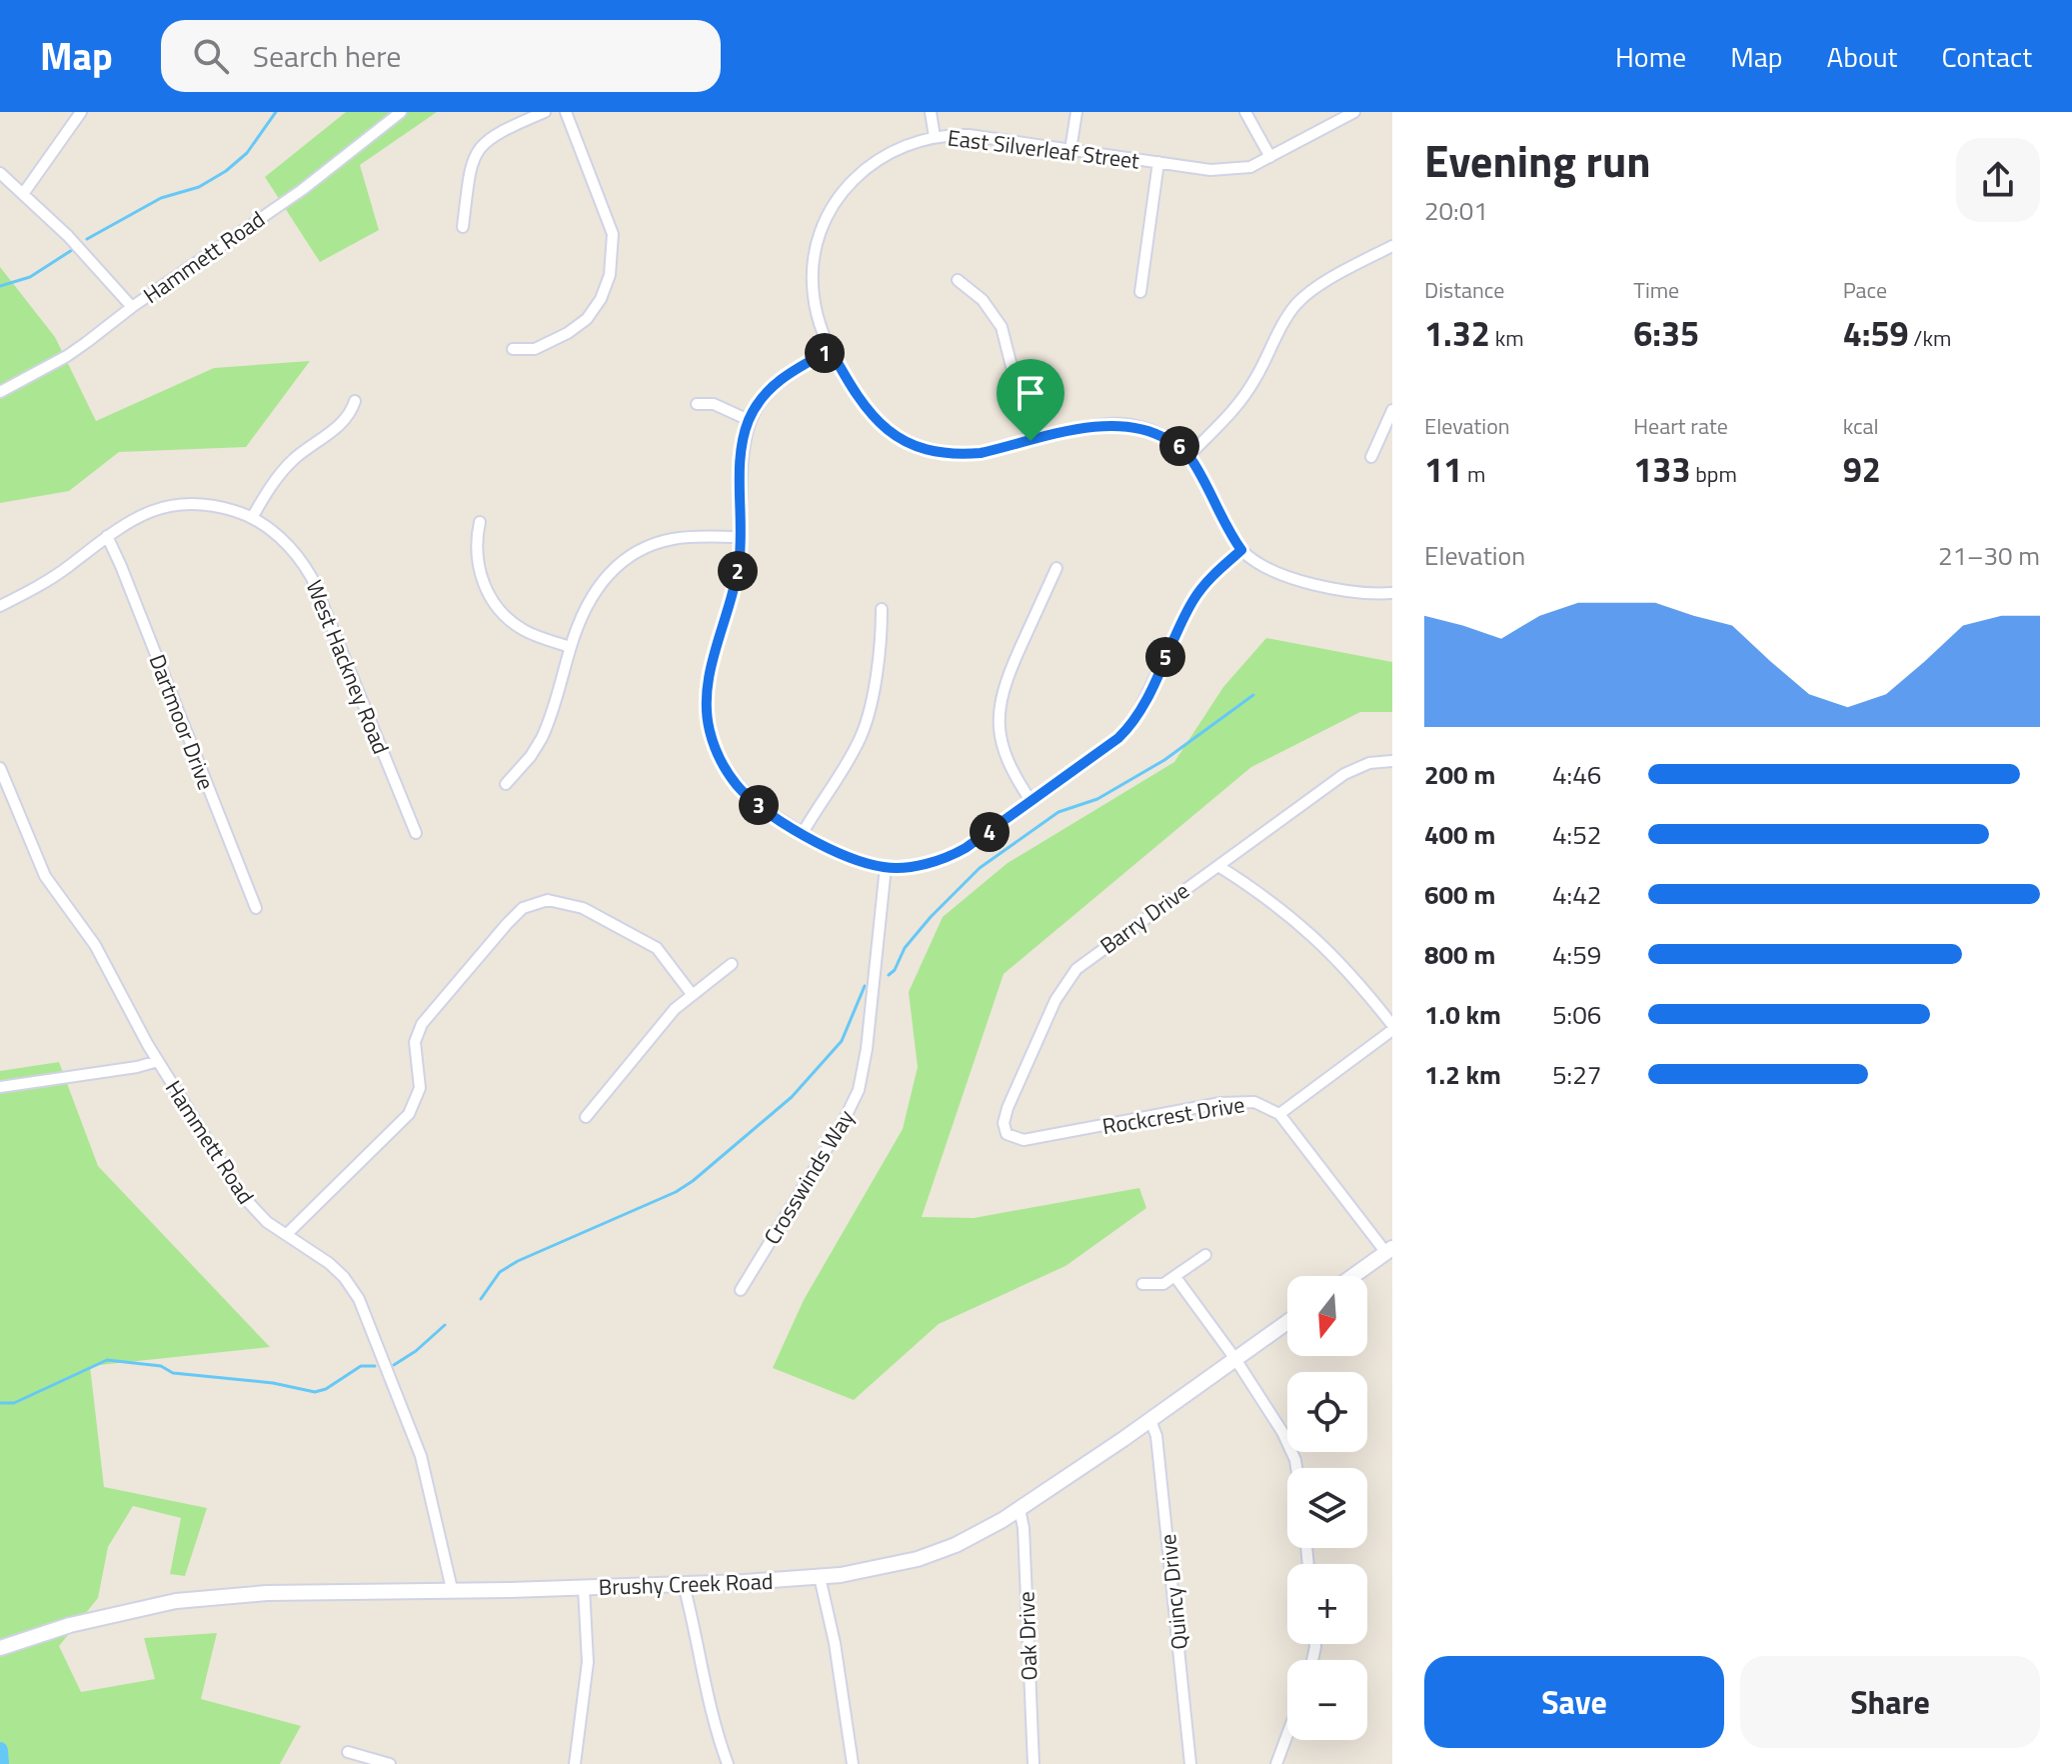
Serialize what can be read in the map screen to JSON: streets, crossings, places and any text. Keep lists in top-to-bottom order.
{
  "streets": {
    "main road": ["Brushy Creek Road"],
    "street": [
      "East Silverleaf Street",
      "Hammett Road",
      "West Hackney Road",
      "Dartmoor Drive",
      "Barry Drive",
      "Rockcrest Drive",
      "Crosswinds Way",
      "Quincy Drive",
      "Oak Drive"
    ]
  },
  "crossings": [
    ["Hammett Road", "Brushy Creek Road"],
    ["West Hackney Road", "Dartmoor Drive"],
    ["Barry Drive", "Rockcrest Drive"],
    ["Brushy Creek Road", "Quincy Drive"],
    ["Brushy Creek Road", "Oak Drive"]
  ],
  "north": "bottom",
  "page": {
    "header": "Map",
    "search": "Search here",
    "nav": [
      "Home",
      "Map",
      "About",
      "Contact"
    ],
    "heading": ["Evening run", "20:01"],
    "stats": [
      ["Distance", "1.32 km"],
      ["Time", "6:35"],
      ["Pace", "4:59 /km"],
      ["Elevation", "11 m"],
      ["Heart rate", "133 bpm"],
      ["kcal", "92"]
    ],
    "pins": [
      "1",
      "6",
      "2",
      "5",
      "3",
      "4"
    ],
    "chart": ["Elevation", "21–30 m"],
    "list": [
      {
        "name": "200 m",
        "note": "4:46"
      },
      {
        "name": "400 m",
        "note": "4:52"
      },
      {
        "name": "600 m",
        "note": "4:42"
      },
      {
        "name": "800 m",
        "note": "4:59"
      },
      {
        "name": "1.0 km",
        "note": "5:06"
      },
      {
        "name": "1.2 km",
        "note": "5:27"
      }
    ],
    "map_buttons": ["+", "−"],
    "buttons": ["Save", "Share"]
  }
}
